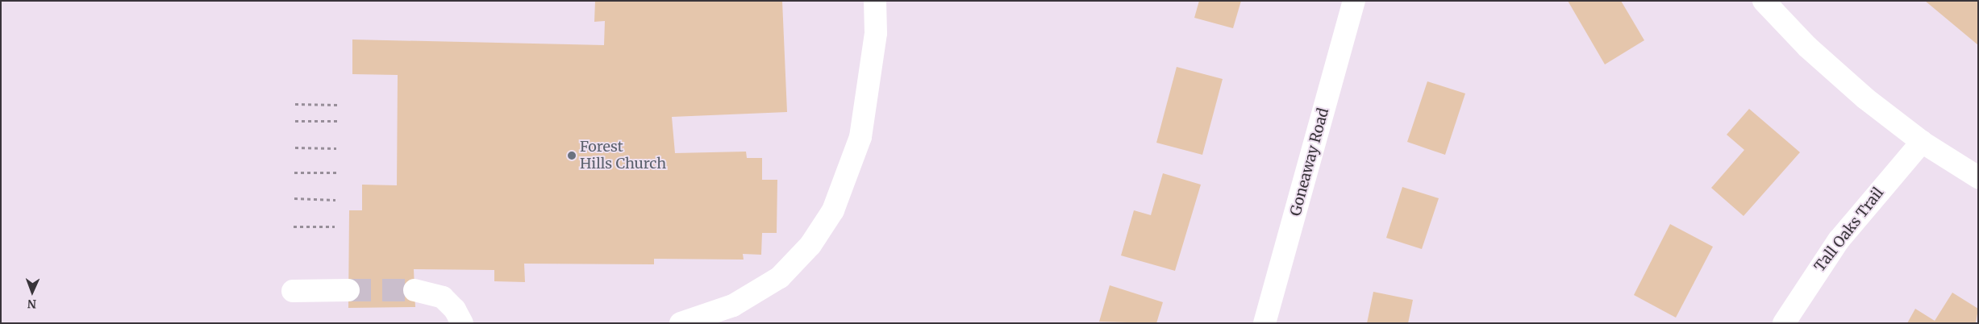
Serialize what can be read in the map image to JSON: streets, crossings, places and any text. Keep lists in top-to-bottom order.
{
  "streets": {
    "street": ["Goneaway Road", "Tall Oaks Trail"]
  },
  "places": ["Forest Hills Church"],
  "north": "bottom"
}
